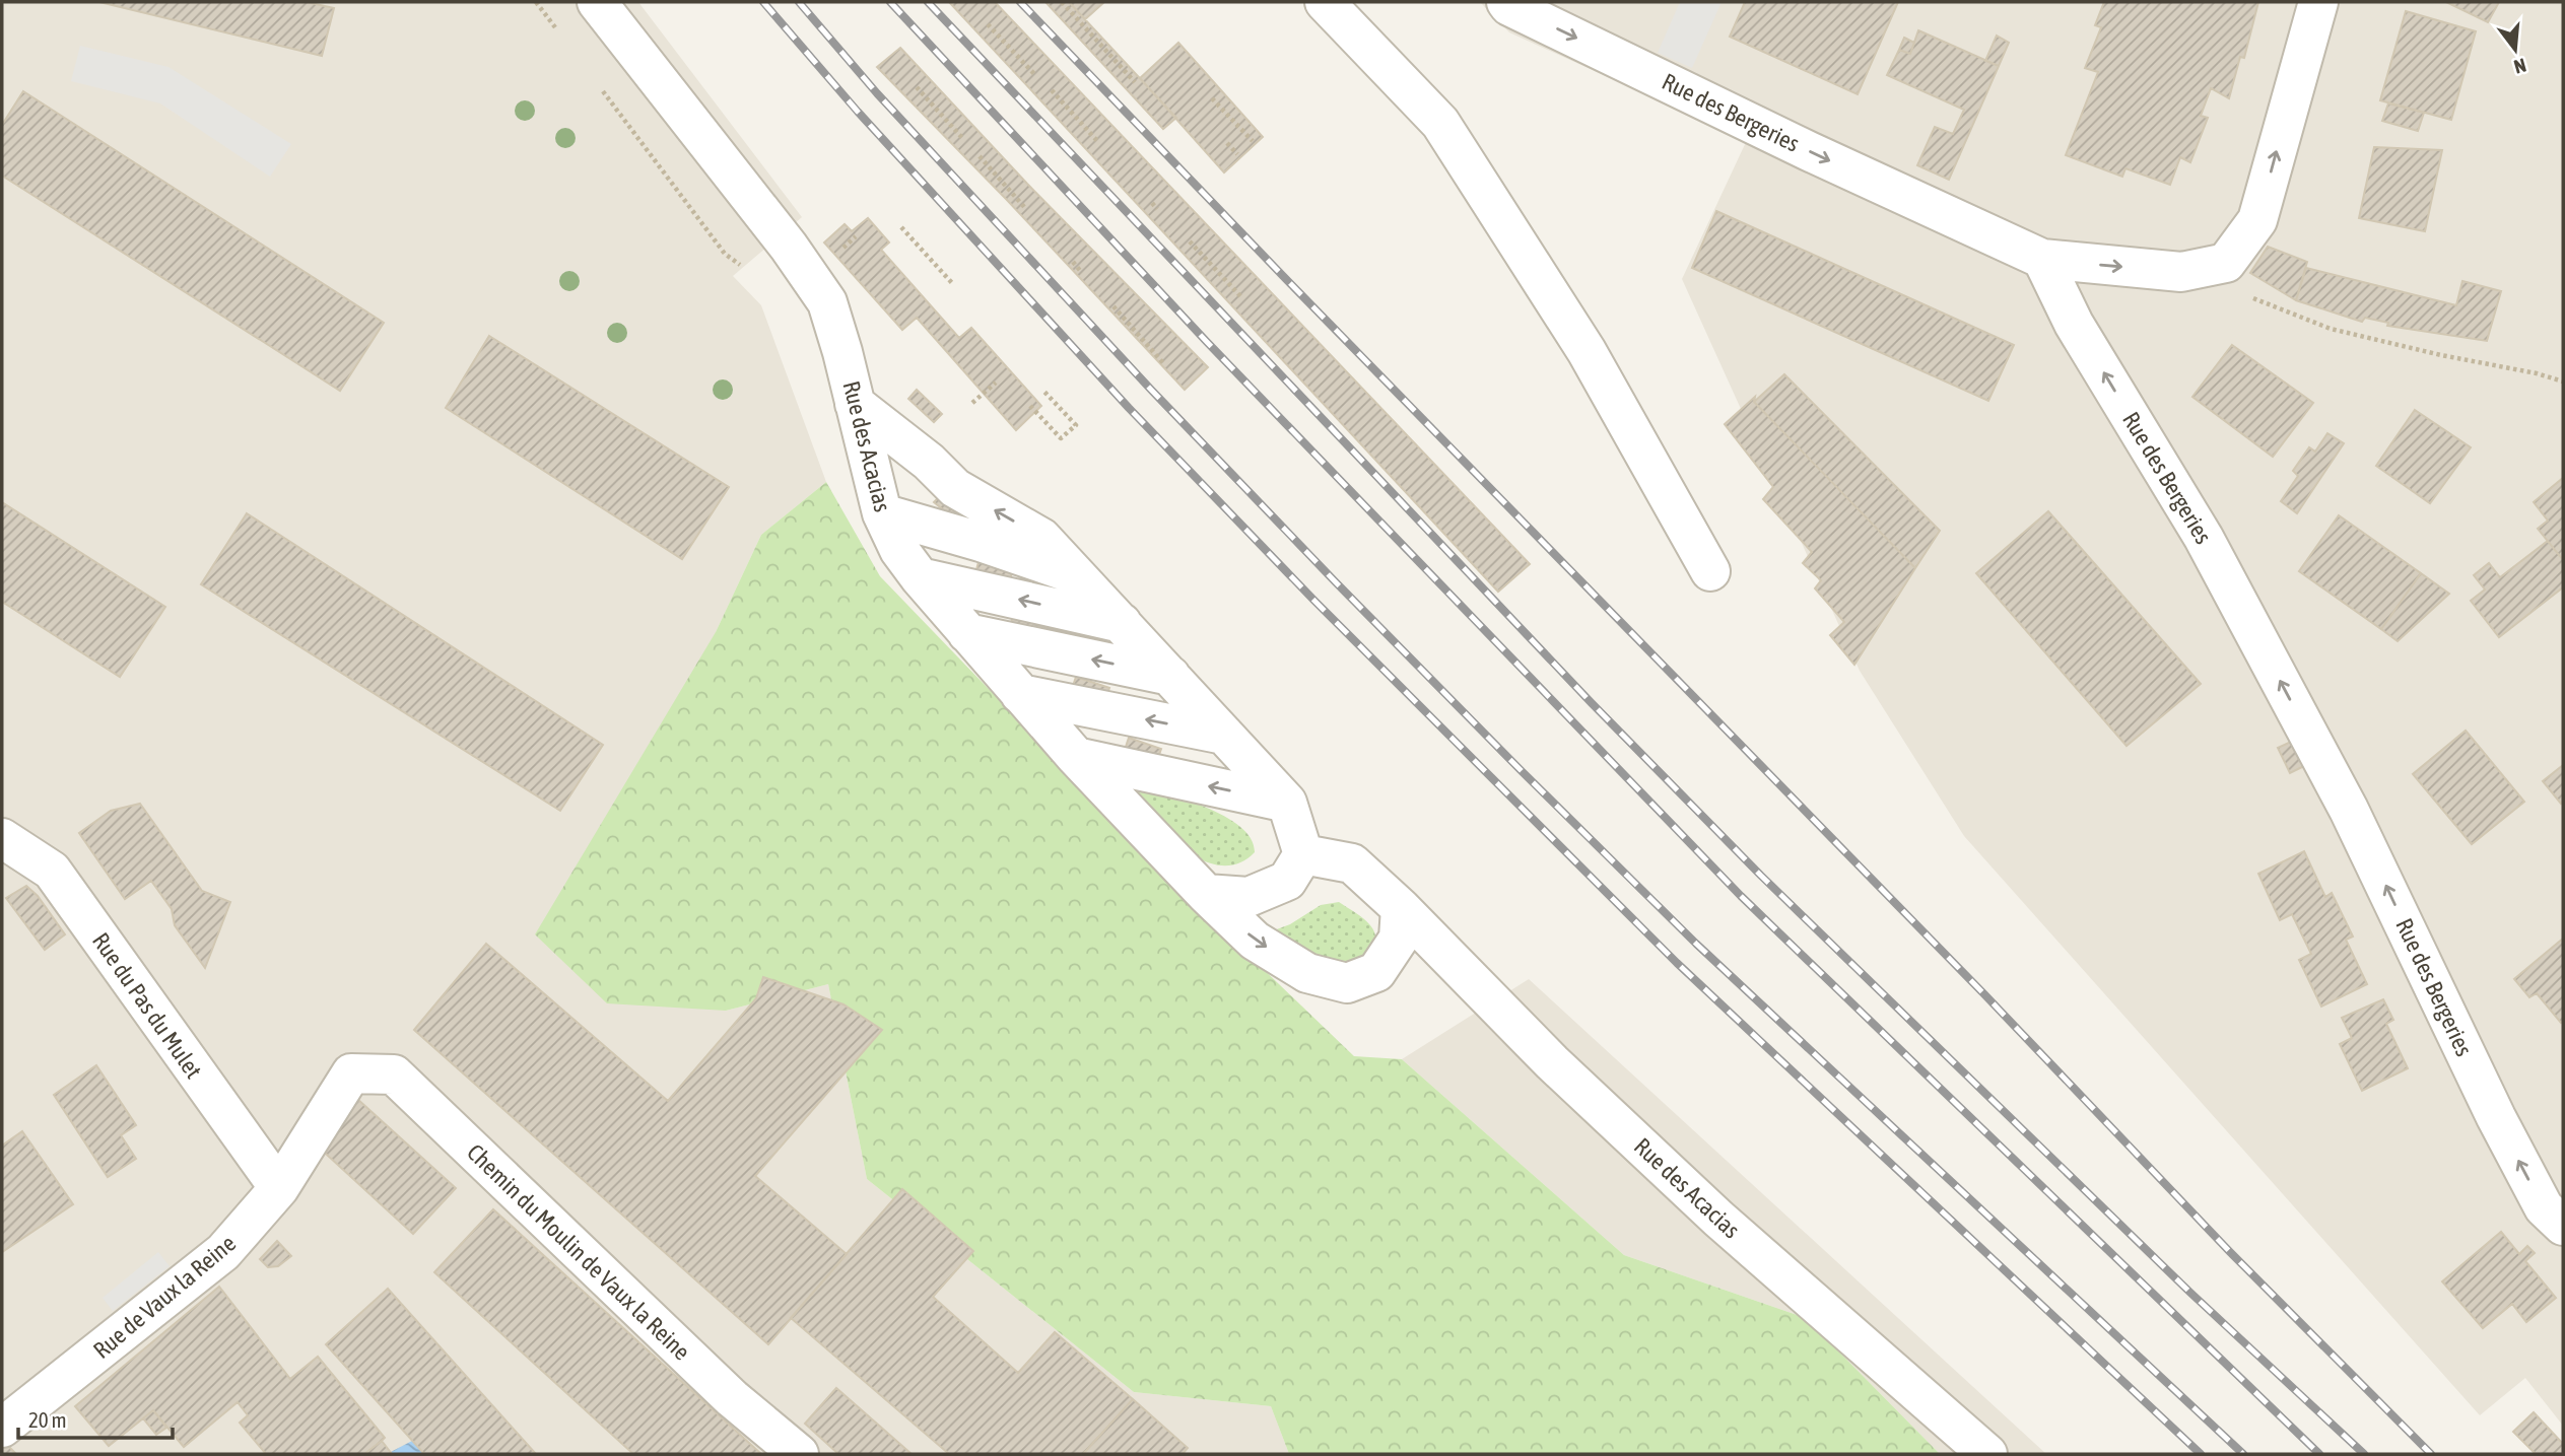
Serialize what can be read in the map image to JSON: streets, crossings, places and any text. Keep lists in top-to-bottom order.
{
  "streets": {
    "street": [
      "Rue des Bergeries",
      "Rue des Acacias",
      "Rue du Pas du Mulet",
      "Chemin du Moulin de Vaux la Reine",
      "Rue de Vaux la Reine"
    ]
  },
  "crossings": [
    ["Rue du Pas du Mulet", "Rue de Vaux la Reine"],
    ["Chemin du Moulin de Vaux la Reine", "Rue de Vaux la Reine"]
  ],
  "scale_bar": "20 m",
  "north": "bottom"
}
